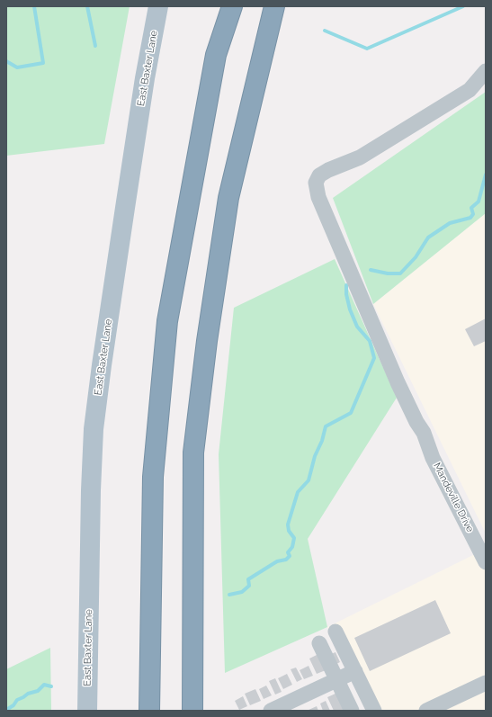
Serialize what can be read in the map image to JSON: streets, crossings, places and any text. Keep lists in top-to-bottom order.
{
  "streets": {
    "main road": ["East Baxter Lane"],
    "street": ["Mandeville Drive"]
  }
}
